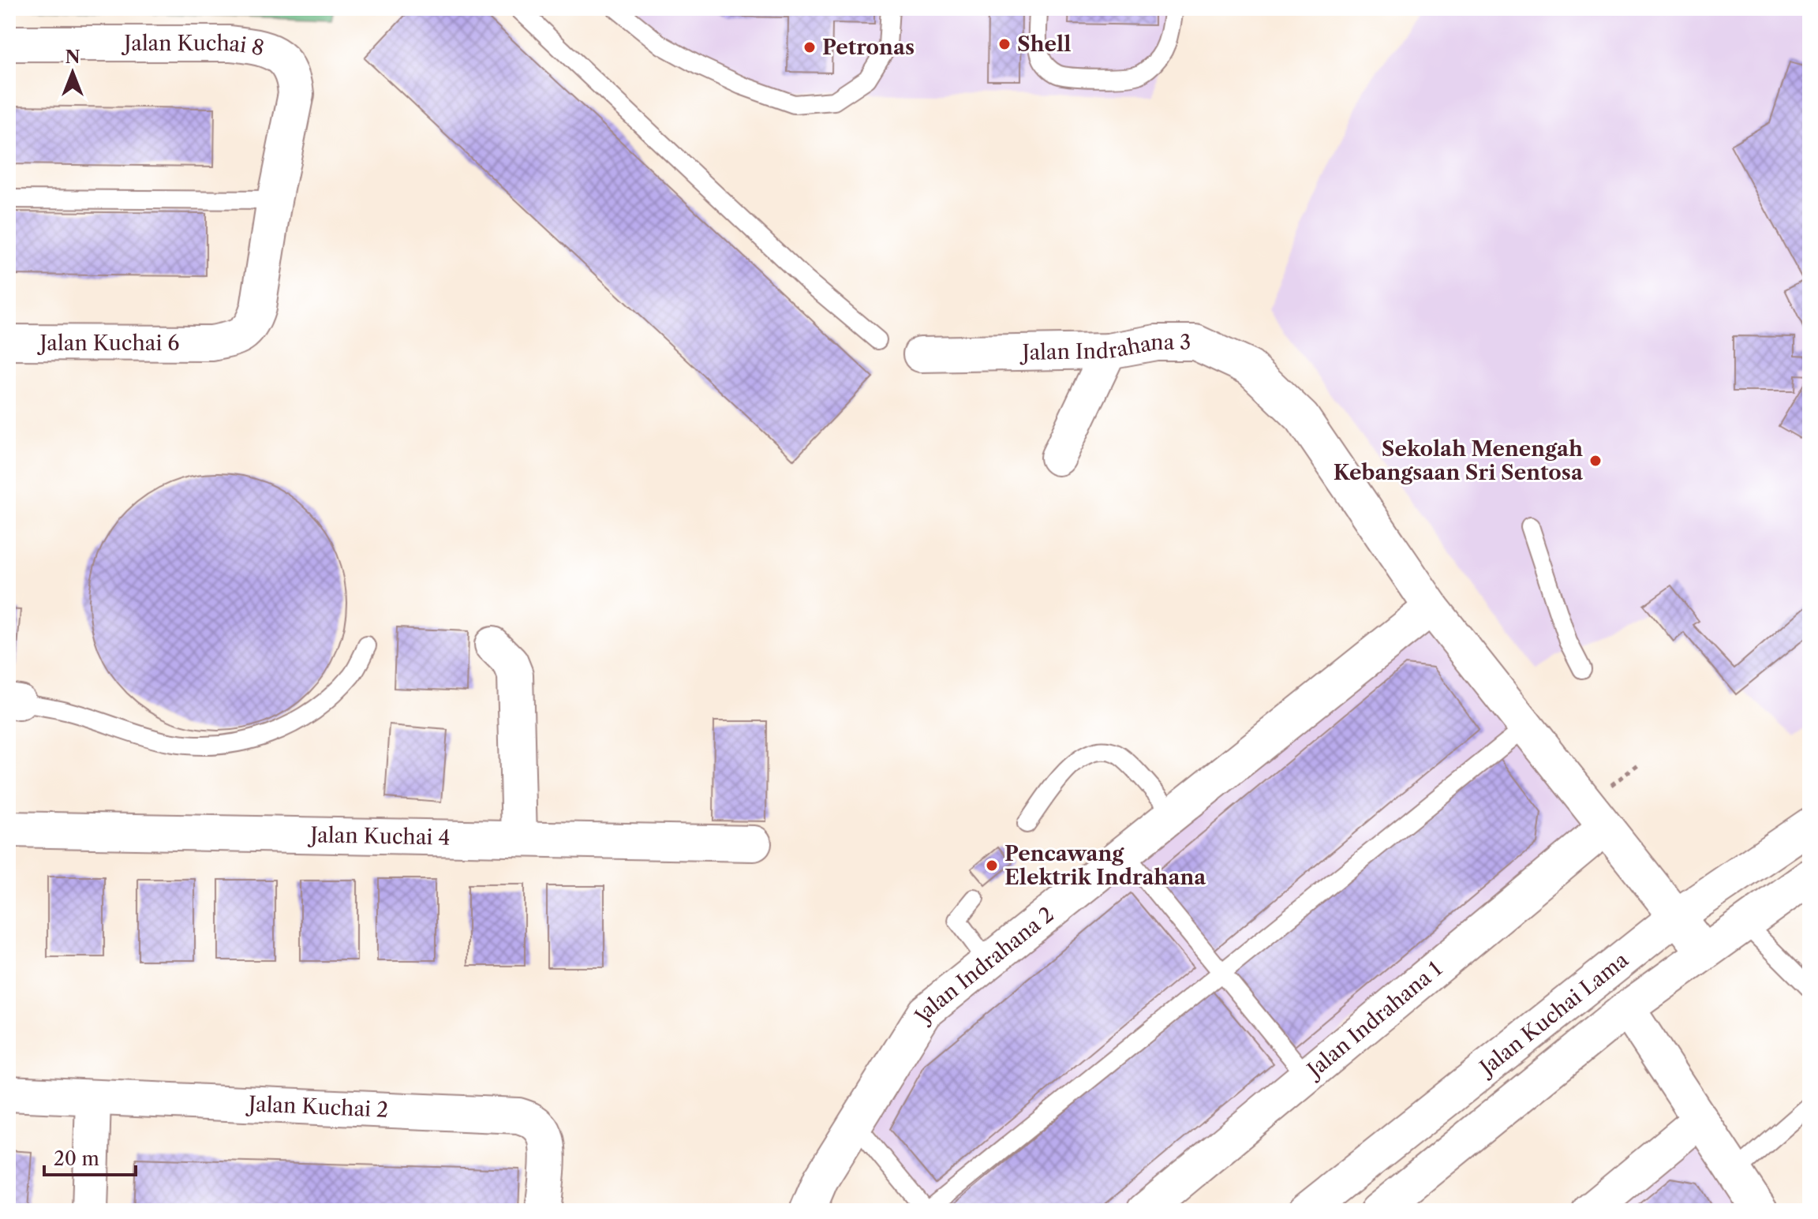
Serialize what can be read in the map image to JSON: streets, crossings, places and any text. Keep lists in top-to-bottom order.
{
  "streets": {
    "street": [
      "Jalan Kuchai 8",
      "Jalan Kuchai 6",
      "Jalan Indrahana 3",
      "Jalan Kuchai 4",
      "Jalan Indrahana 2",
      "Jalan Kuchai Lama",
      "Jalan Indrahana 1",
      "Jalan Kuchai 2"
    ]
  },
  "crossings": [
    ["Jalan Kuchai 8", "Jalan Kuchai 6"],
    ["Jalan Indrahana 3", "Jalan Indrahana 2"],
    ["Jalan Indrahana 3", "Jalan Kuchai Lama"],
    ["Jalan Indrahana 3", "Jalan Indrahana 1"]
  ],
  "places": [
    "Shell",
    "Petronas",
    "Sekolah Menengah Kebangsaan Sri Sentosa",
    "Pencawang Elektrik Indrahana"
  ],
  "scale_bar": "20 m",
  "north": "top"
}
